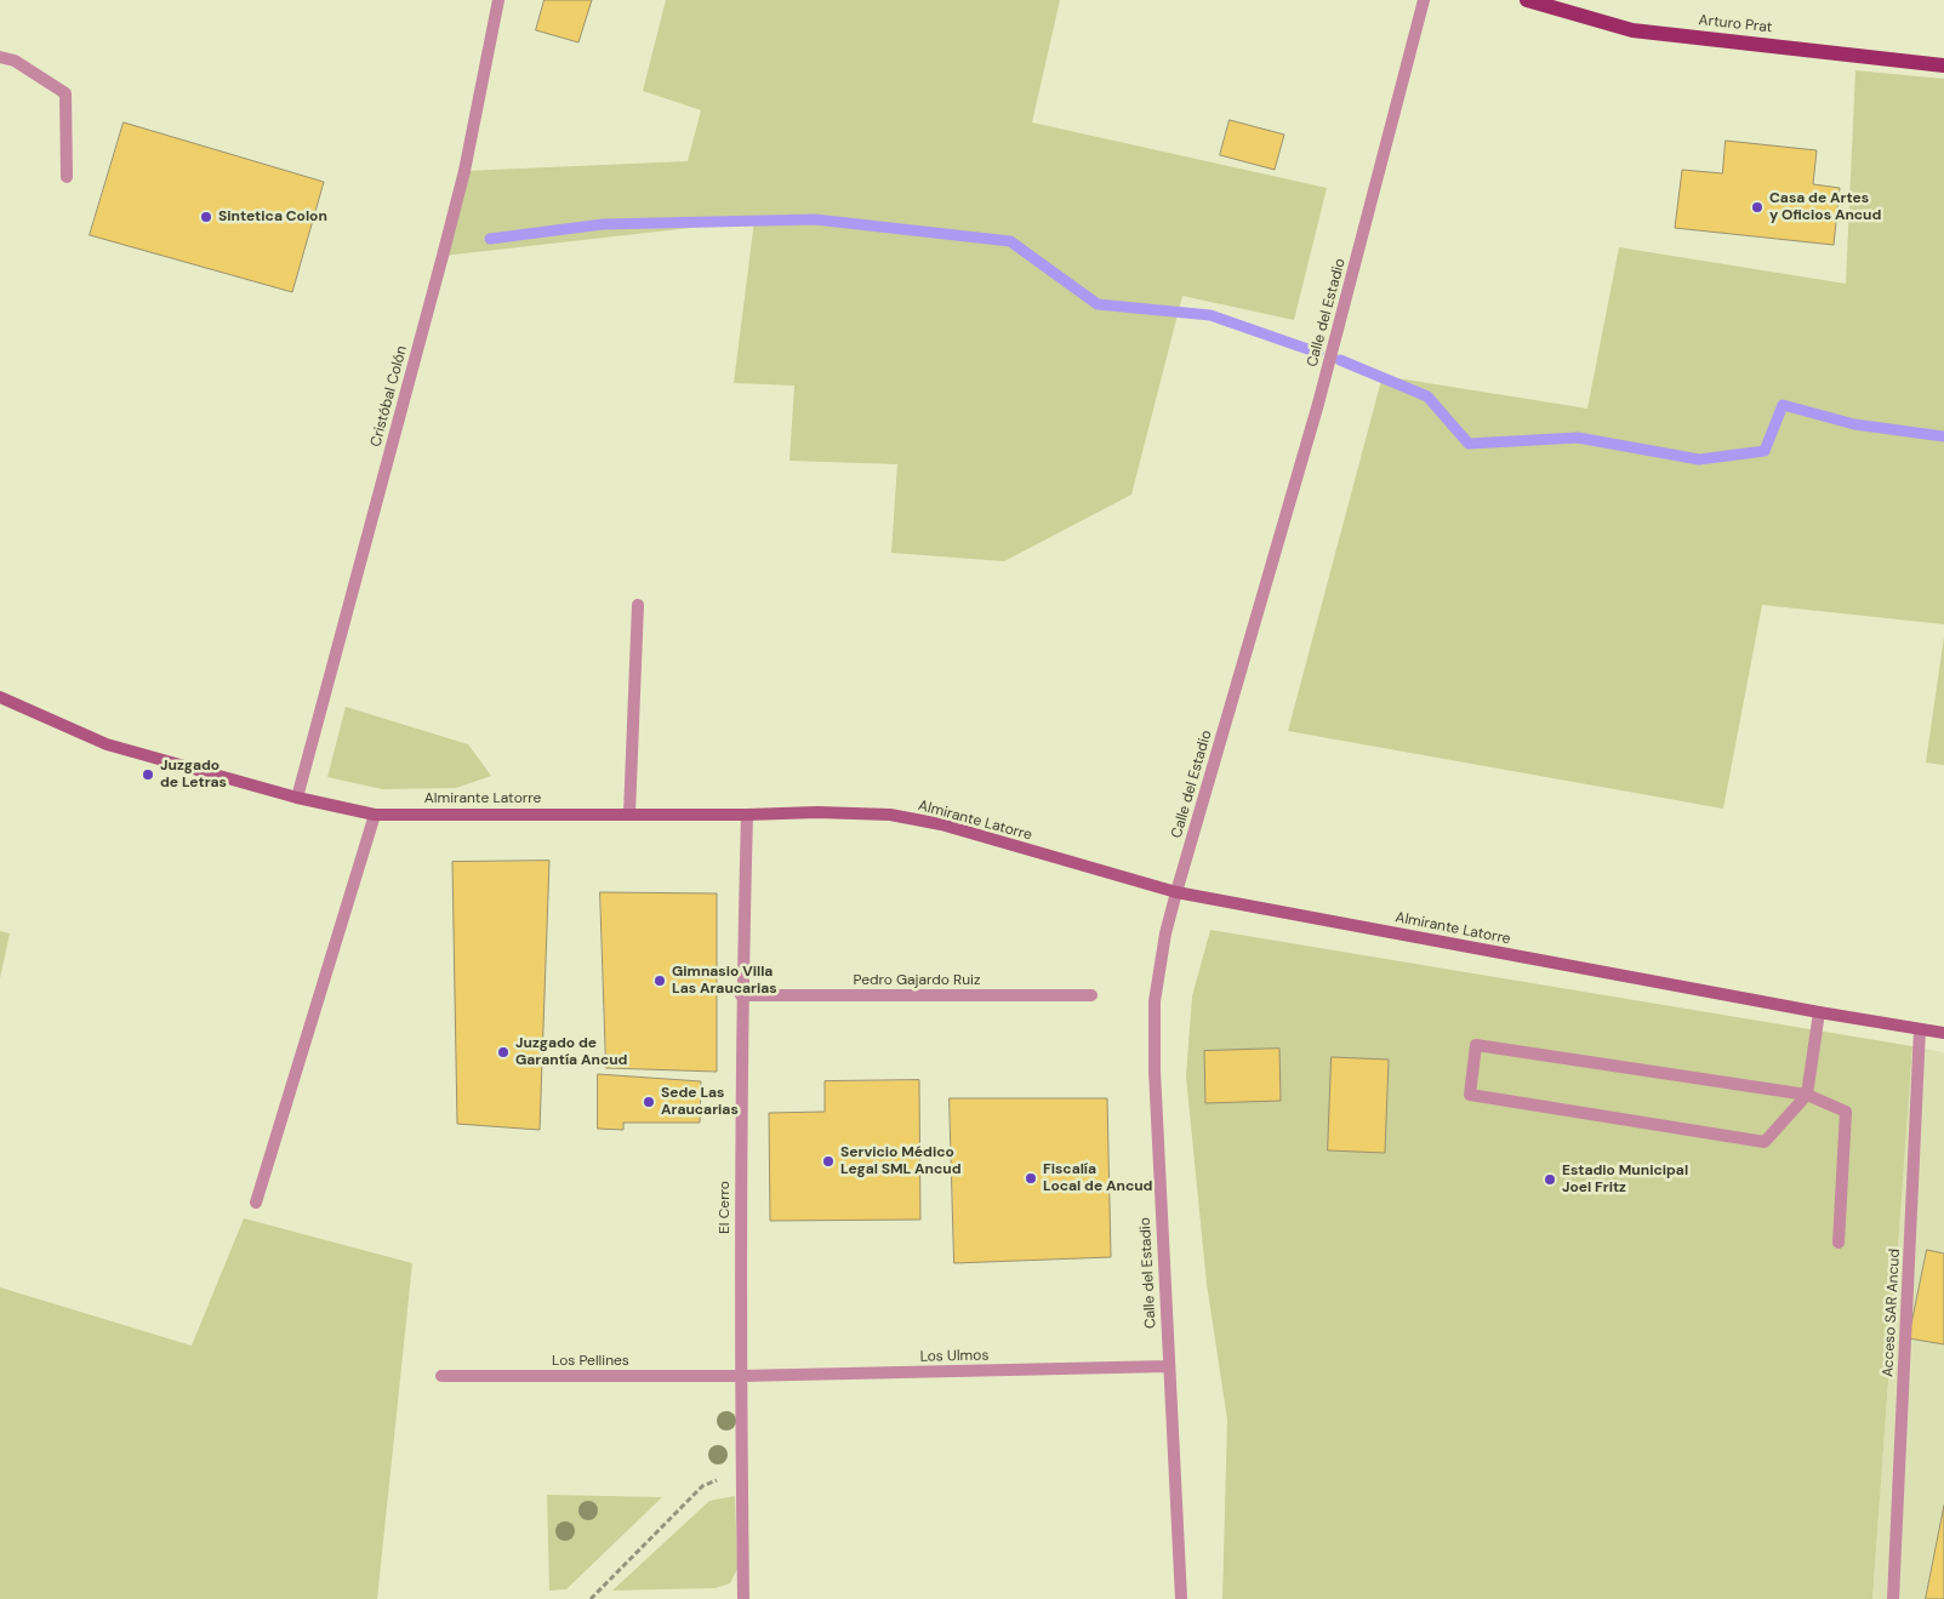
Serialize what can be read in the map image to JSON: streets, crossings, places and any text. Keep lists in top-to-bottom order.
{
  "streets": {
    "main road": ["Arturo Prat", "Almirante Latorre"],
    "street": [
      "Calle del Estadio",
      "Cristóbal Colón",
      "Pedro Gajardo Ruiz",
      "El Cerro",
      "Acceso SAR Ancud",
      "Los Ulmos",
      "Los Pellines"
    ]
  },
  "crossings": [
    ["Calle del Estadio", "Almirante Latorre"],
    ["Calle del Estadio", "Los Ulmos"],
    ["Cristóbal Colón", "Almirante Latorre"],
    ["Almirante Latorre", "El Cerro"],
    ["Almirante Latorre", "Acceso SAR Ancud"],
    ["Pedro Gajardo Ruiz", "El Cerro"],
    ["El Cerro", "Los Ulmos"],
    ["El Cerro", "Los Pellines"],
    ["Los Ulmos", "Los Pellines"]
  ],
  "places": [
    "Casa de Artes y Oficios Ancud",
    "Sintetica Colon",
    "Juzgado de Letras",
    "Gimnasio Villa Las Araucarias",
    "Juzgado de Garantía Ancud",
    "Sede Las Araucarias",
    "Servicio Médico Legal SML Ancud",
    "Fiscalía Local de Ancud",
    "Estadio Municipal Joel Fritz"
  ]
}
